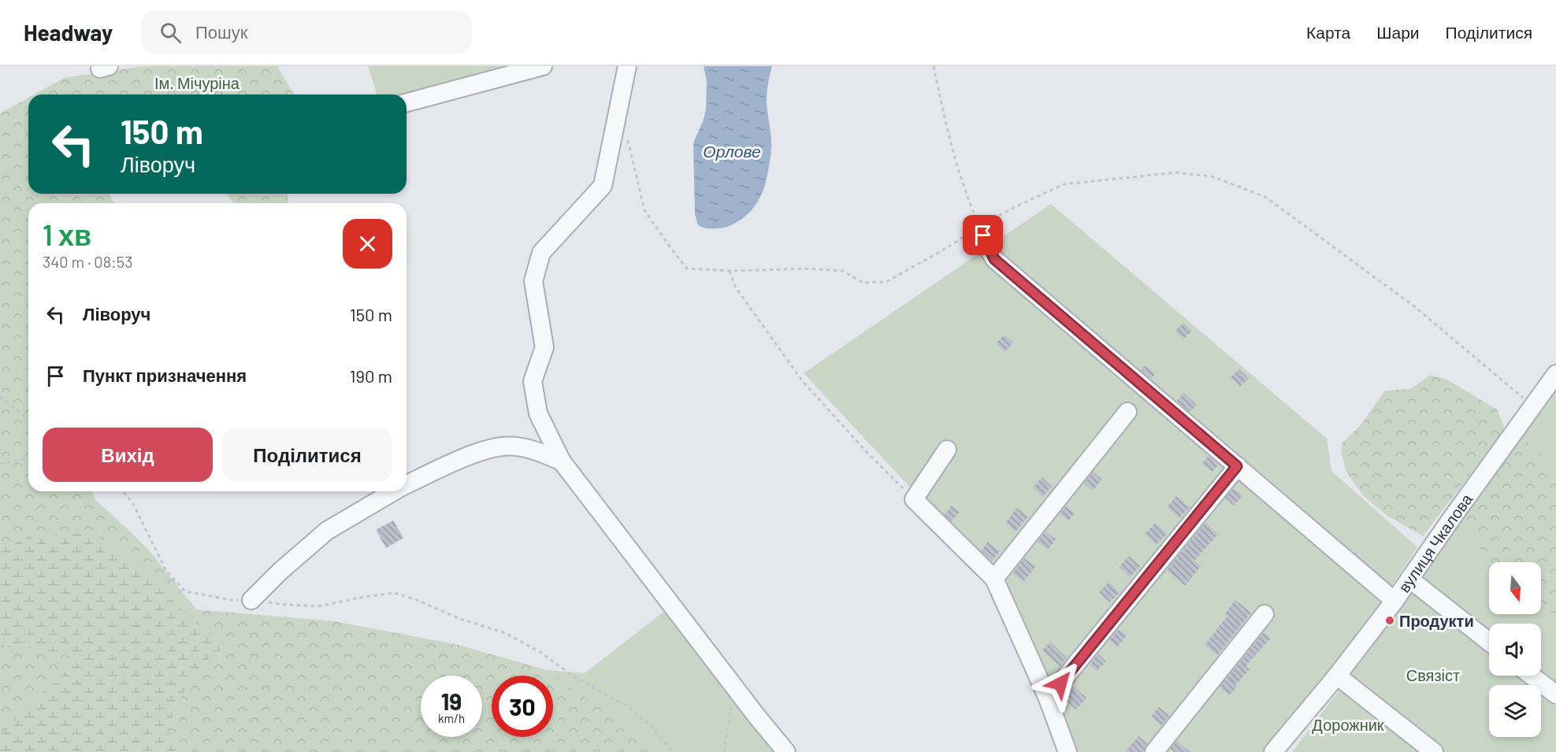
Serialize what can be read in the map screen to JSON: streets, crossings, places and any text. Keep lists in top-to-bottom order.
{
  "streets": {
    "street": ["вулиця Чкалова"]
  },
  "water": ["Орлове"],
  "parks": ["Ім. Мічуріна", "Связіст", "Дорожник"],
  "places": ["Продукти"],
  "north": "bottom",
  "page": {
    "header": "Headway",
    "search": "Пошук",
    "nav": ["Карта", "Шари", "Поділитися"],
    "turn": ["150 m", "Ліворуч"],
    "heading": ["1 хв", "340 m · 08:53"],
    "list": [
      {
        "name": "Ліворуч",
        "value": "150 m"
      },
      {
        "name": "Пункт призначення",
        "value": "190 m"
      }
    ],
    "buttons": ["Вихід", "Поділитися"],
    "speed": "19 km/h",
    "limit": "30"
  }
}
